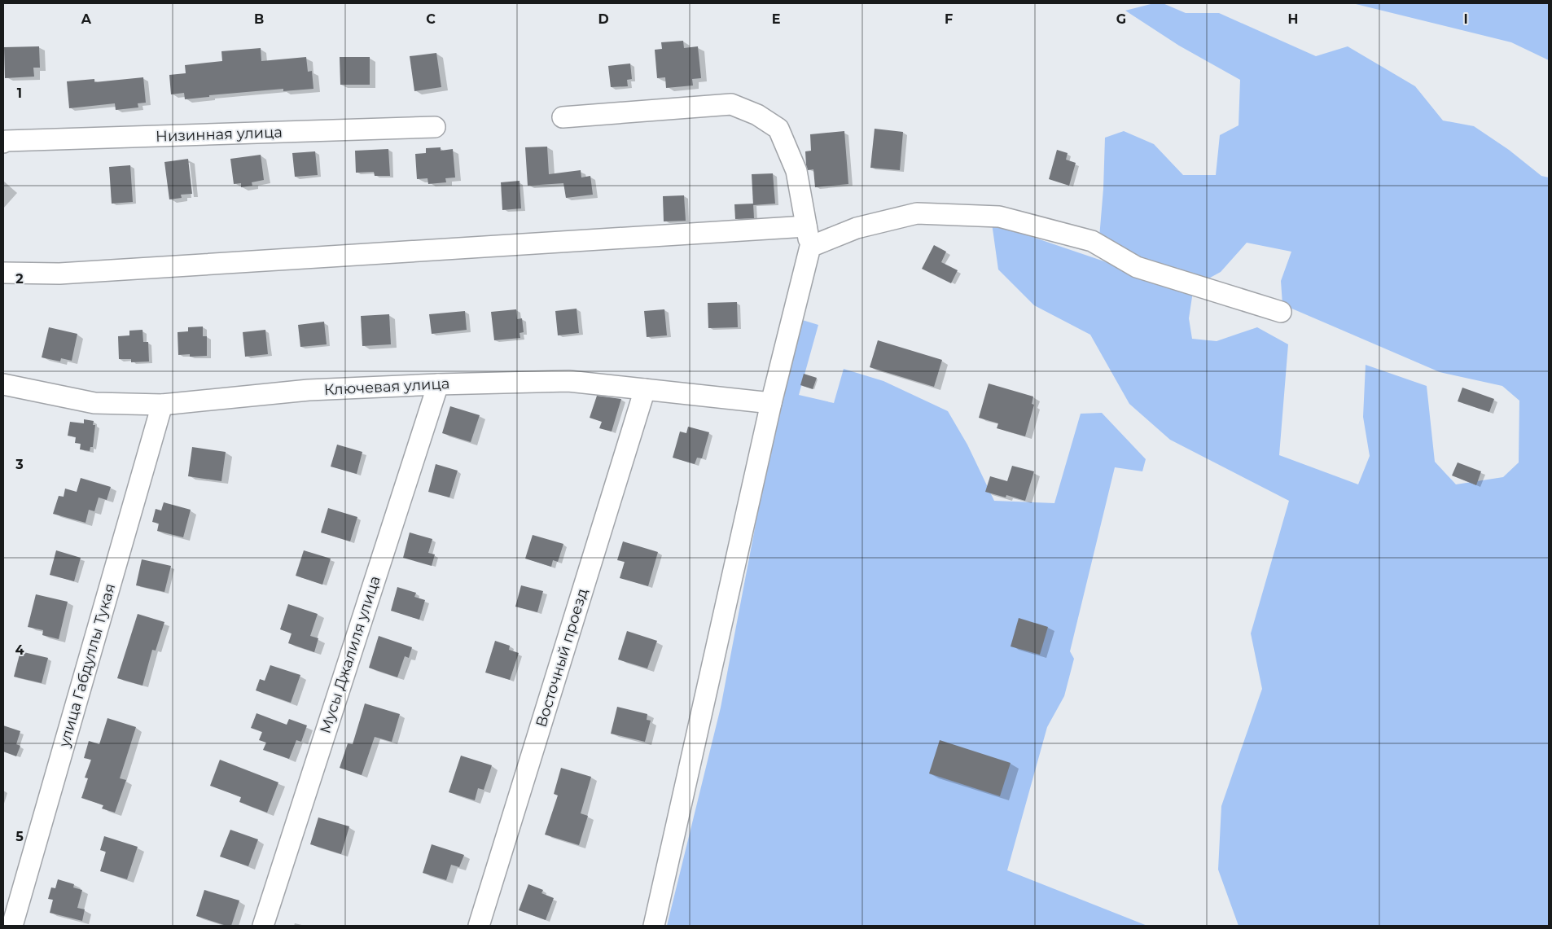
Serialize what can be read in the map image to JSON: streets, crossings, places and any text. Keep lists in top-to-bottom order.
{
  "streets": {
    "street": [
      "Низинная улица",
      "Ключевая улица",
      "Мусы Джалиля улица",
      "Восточный проезд",
      "улица Габдуллы Тукая"
    ]
  },
  "crossings": [
    ["Ключевая улица", "Мусы Джалиля улица"],
    ["Ключевая улица", "Восточный проезд"],
    ["Ключевая улица", "улица Габдуллы Тукая"]
  ],
  "grid": {
    "columns": [
      "A",
      "B",
      "C",
      "D",
      "E",
      "F",
      "G",
      "H",
      "I"
    ],
    "rows": [
      "1",
      "2",
      "3",
      "4",
      "5"
    ]
  }
}
